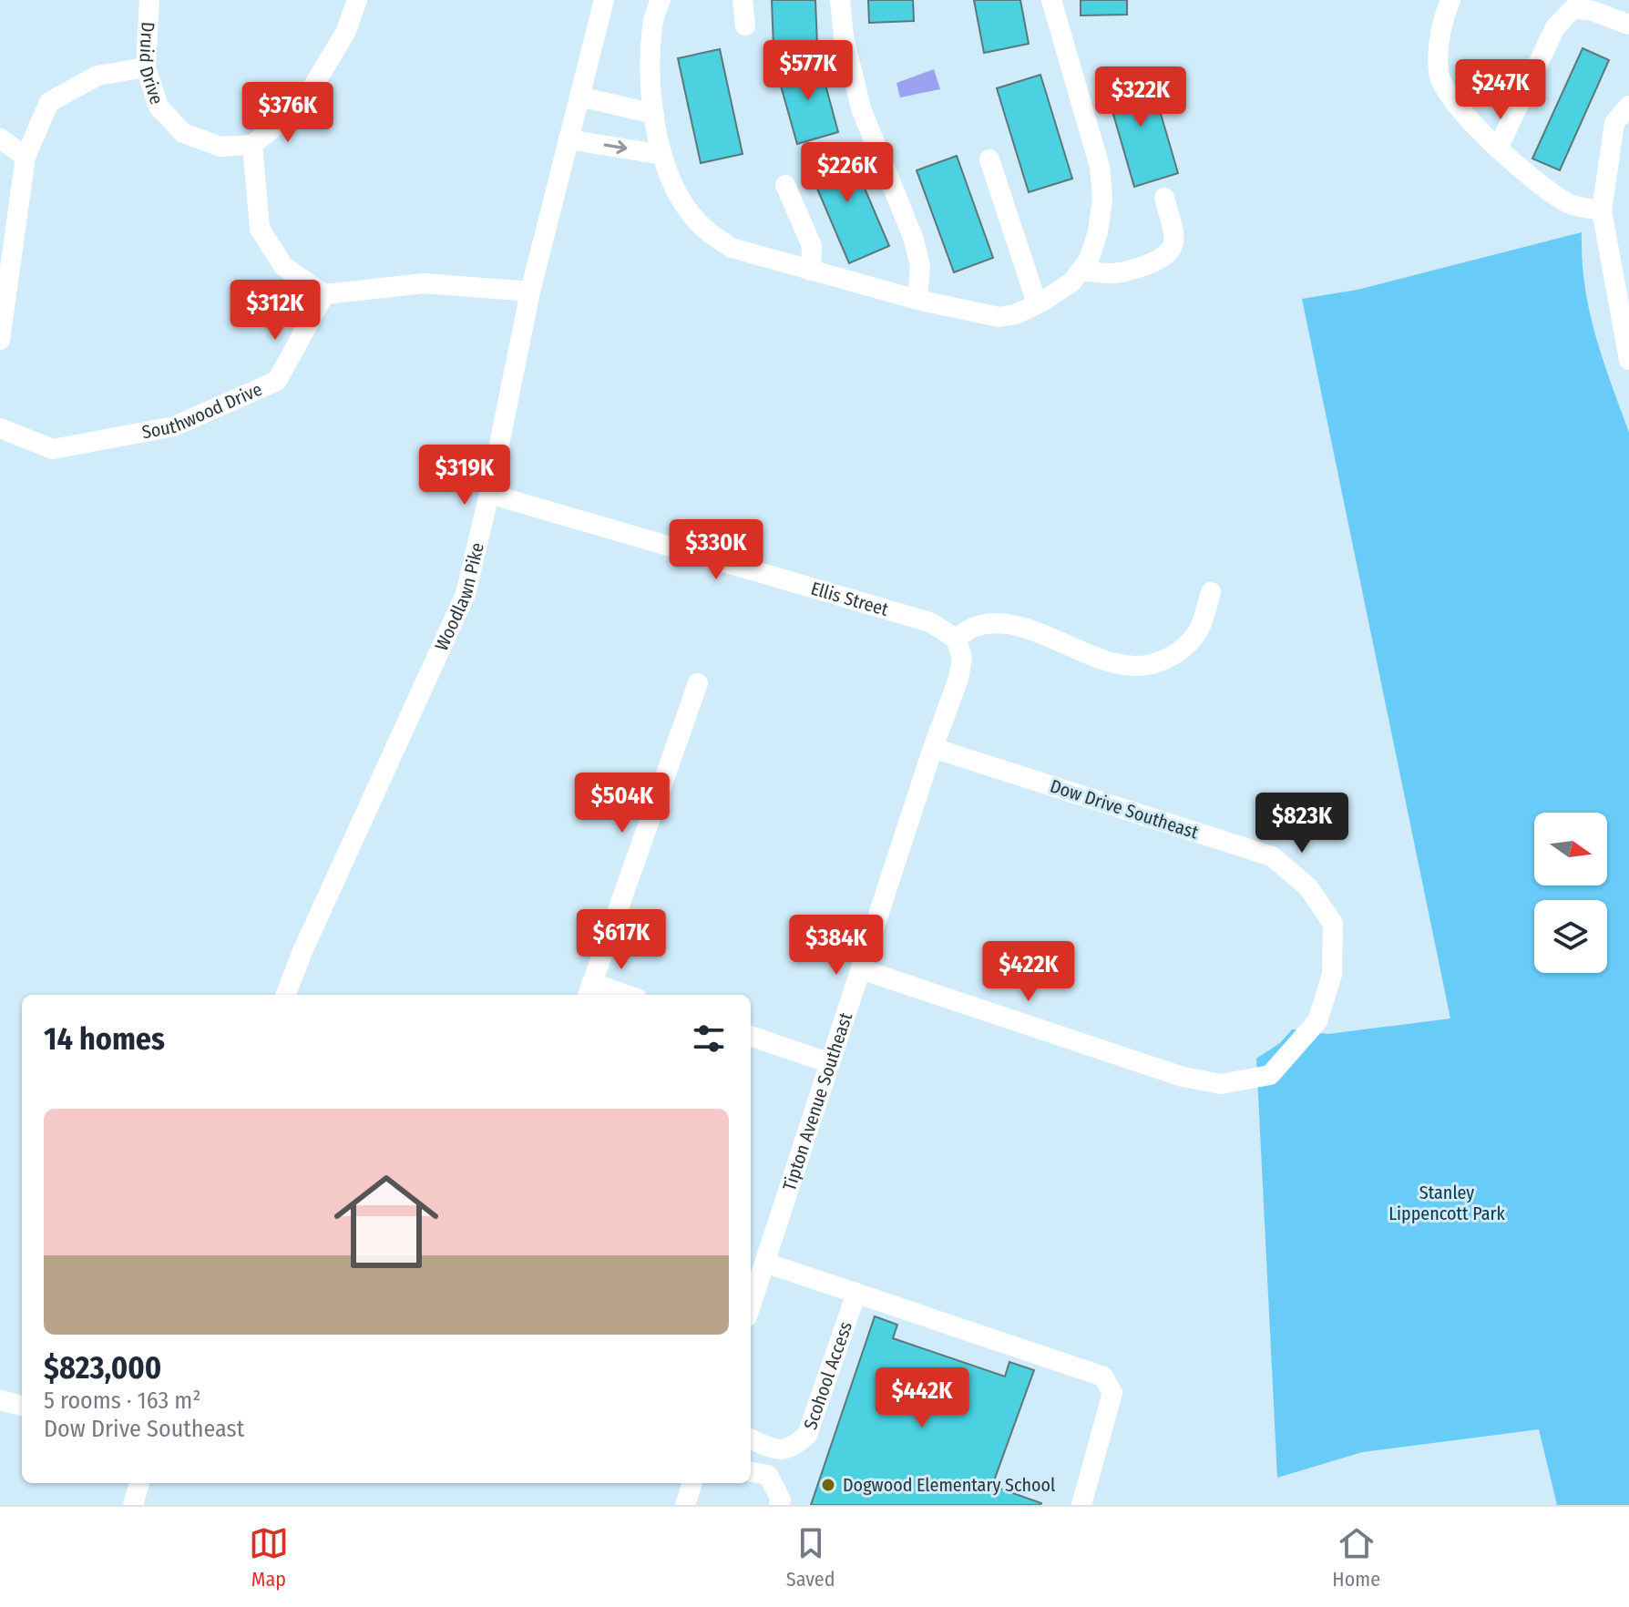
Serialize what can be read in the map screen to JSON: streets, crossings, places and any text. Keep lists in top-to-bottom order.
{
  "streets": {
    "street": [
      "Druid Drive",
      "Southwood Drive",
      "Woodlawn Pike",
      "Ellis Street",
      "Dow Drive Southeast",
      "Tipton Avenue Southeast",
      "Scohool Access"
    ]
  },
  "crossings": [
    ["Woodlawn Pike", "Ellis Street"],
    ["Ellis Street", "Tipton Avenue Southeast"],
    ["Dow Drive Southeast", "Tipton Avenue Southeast"]
  ],
  "parks": ["Stanley Lippencott Park"],
  "places": ["Dogwood Elementary School"],
  "north": "right",
  "page": {
    "price": [
      "$577K",
      "$247K",
      "$322K",
      "$376K",
      "$226K",
      "$312K",
      "$319K",
      "$330K",
      "$504K",
      "$823K",
      "$617K",
      "$384K",
      "$422K",
      "$442K"
    ],
    "heading": "14 homes",
    "list": [
      {
        "name": "$823,000",
        "note": "5 rooms · 163 m² · Dow Drive Southeast"
      }
    ],
    "tabs": ["Map", "Saved", "Home"]
  }
}
